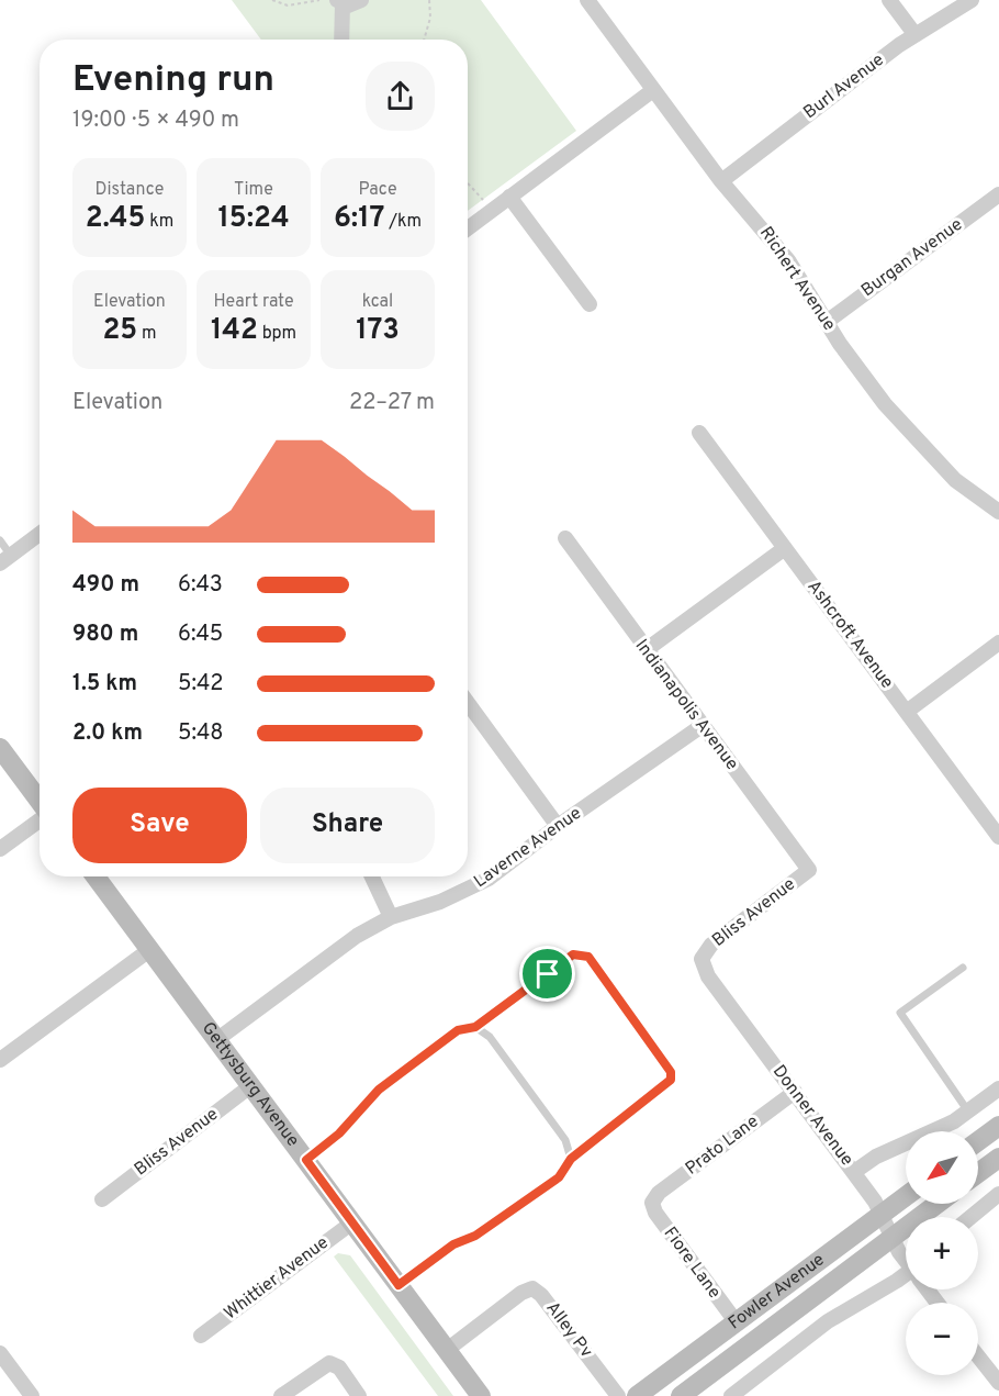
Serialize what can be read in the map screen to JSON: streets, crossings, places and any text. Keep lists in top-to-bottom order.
{
  "streets": {
    "main road": ["Gettysburg Avenue", "Fowler Avenue"],
    "street": [
      "Burl Avenue",
      "Burgan Avenue",
      "Richert Avenue",
      "Ashcroft Avenue",
      "Indianapolis Avenue",
      "Laverne Avenue",
      "Bliss Avenue",
      "Donner Avenue",
      "Prato Lane",
      "Fiore Lane",
      "Whittier Avenue",
      "Alley Pv"
    ]
  },
  "crossings": [
    ["Burl Avenue", "Richert Avenue"],
    ["Burgan Avenue", "Richert Avenue"],
    ["Indianapolis Avenue", "Laverne Avenue"],
    ["Indianapolis Avenue", "Bliss Avenue"],
    ["Laverne Avenue", "Gettysburg Avenue"],
    ["Bliss Avenue", "Gettysburg Avenue"],
    ["Bliss Avenue", "Donner Avenue"],
    ["Gettysburg Avenue", "Whittier Avenue"],
    ["Gettysburg Avenue", "Alley Pv"],
    ["Donner Avenue", "Prato Lane"],
    ["Donner Avenue", "Fowler Avenue"],
    ["Prato Lane", "Fiore Lane"],
    ["Fiore Lane", "Fowler Avenue"]
  ],
  "north": "bottom left",
  "page": {
    "heading": ["Evening run", "19:00 · 5 × 490 m"],
    "stats": [
      ["Distance", "2.45 km"],
      ["Time", "15:24"],
      ["Pace", "6:17 /km"],
      ["Elevation", "25 m"],
      ["Heart rate", "142 bpm"],
      ["kcal", "173"]
    ],
    "chart": ["Elevation", "22–27 m"],
    "list": [
      {
        "name": "490 m",
        "note": "6:43"
      },
      {
        "name": "980 m",
        "note": "6:45"
      },
      {
        "name": "1.5 km",
        "note": "5:42"
      },
      {
        "name": "2.0 km",
        "note": "5:48"
      }
    ],
    "buttons": ["Save", "Share"],
    "map_buttons": ["+", "−"]
  }
}
